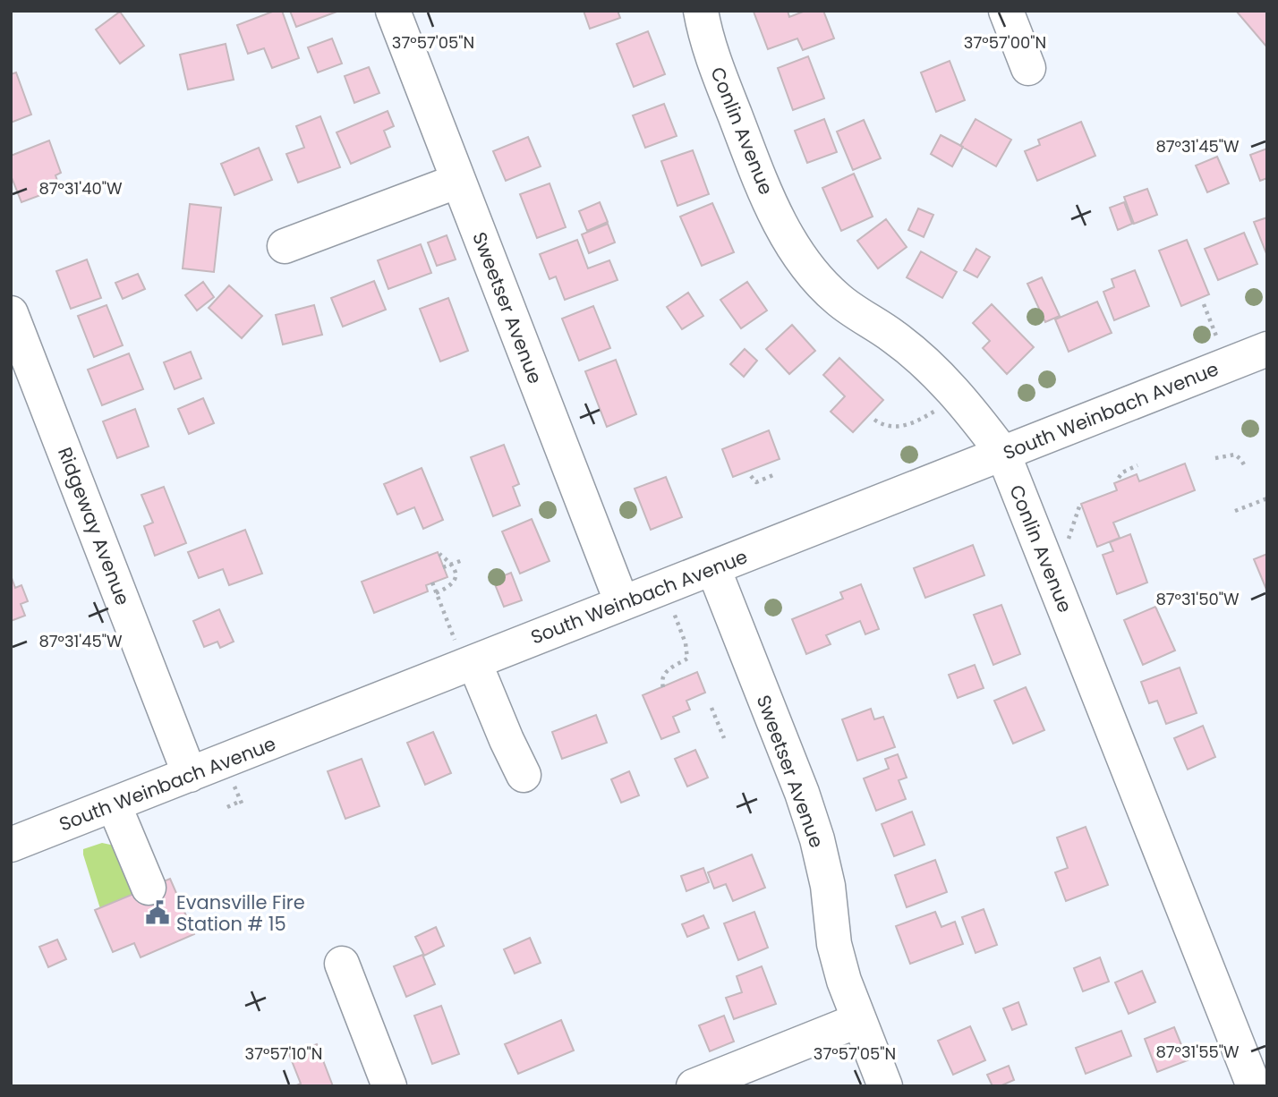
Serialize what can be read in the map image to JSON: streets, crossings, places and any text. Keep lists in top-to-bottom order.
{
  "streets": {
    "street": [
      "Conlin Avenue",
      "Sweetser Avenue",
      "South Weinbach Avenue",
      "Ridgeway Avenue"
    ]
  },
  "crossings": [
    ["Conlin Avenue", "South Weinbach Avenue"],
    ["Sweetser Avenue", "South Weinbach Avenue"],
    ["South Weinbach Avenue", "Ridgeway Avenue"]
  ],
  "places": {
    "public building": ["Evansville Fire Station # 15"]
  },
  "coordinates": [
    "37°57'05\"N",
    "37°57'00\"N",
    "87°31'45\"W",
    "87°31'40\"W",
    "87°31'50\"W",
    "87°31'55\"W",
    "37°57'10\"N"
  ]
}
